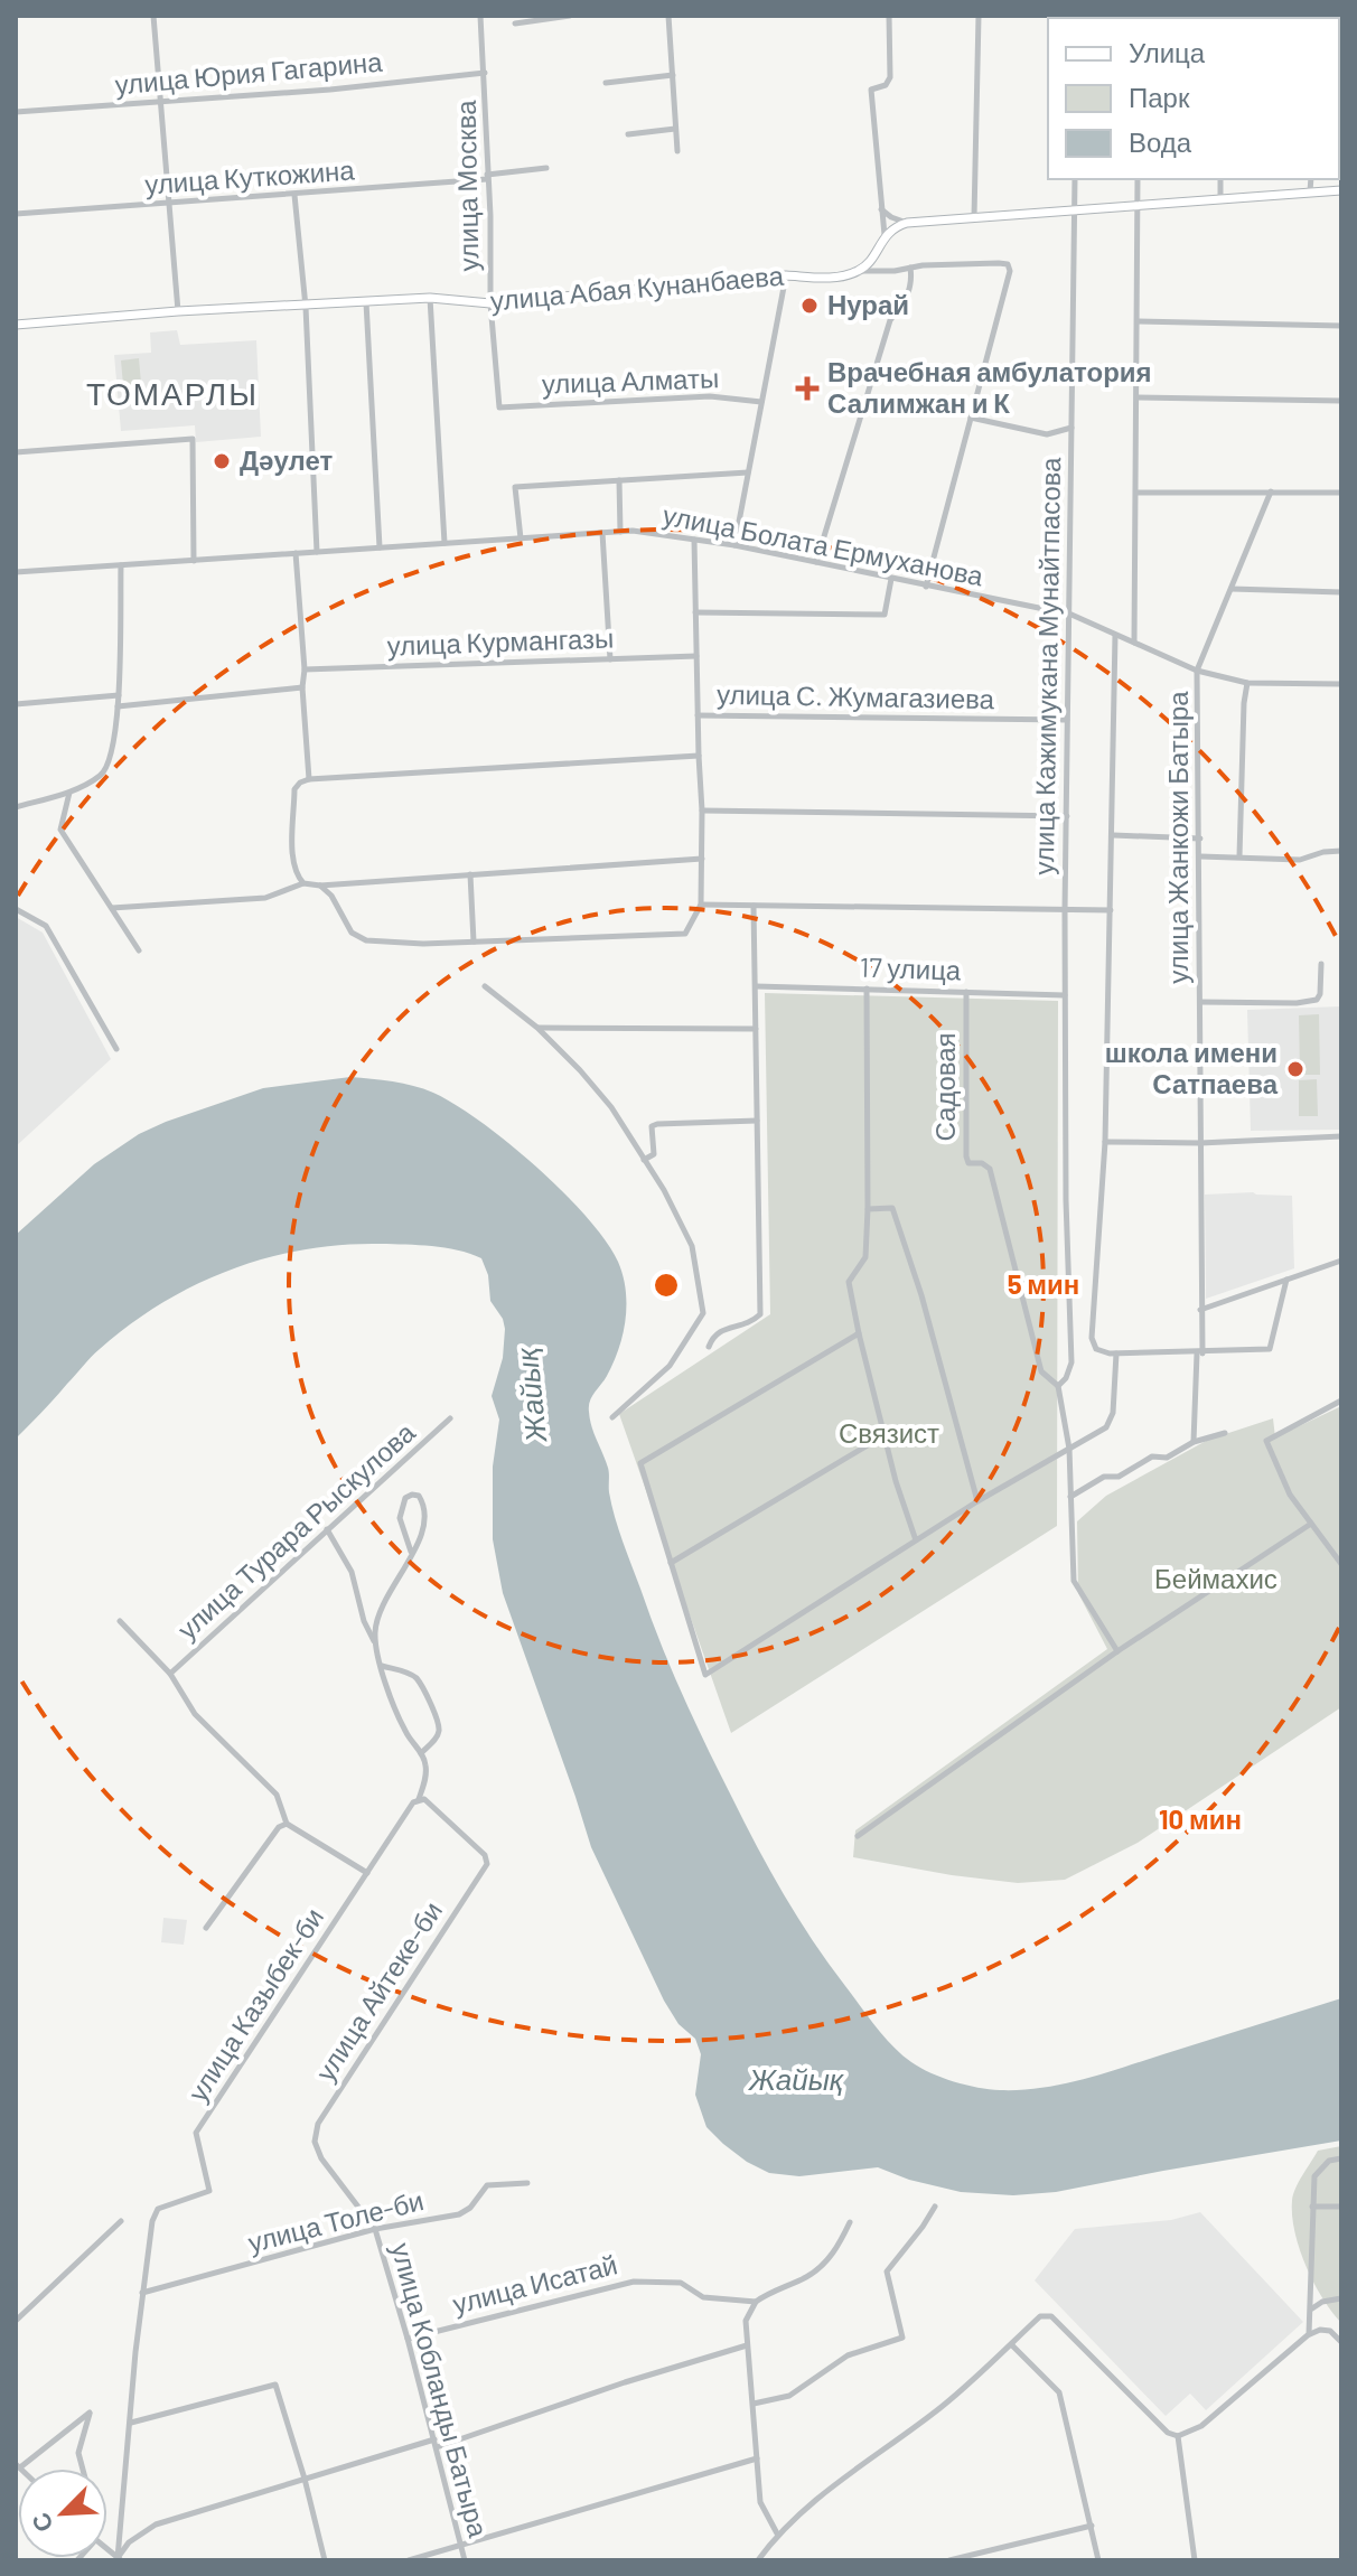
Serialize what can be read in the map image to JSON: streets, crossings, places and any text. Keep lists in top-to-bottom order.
{
  "streets": {
    "street": [
      "улица Юрия Гагарина",
      "улица Куткожина",
      "улица Москва",
      "улица Абая Кунанбаева",
      "улица Алматы",
      "улица Болата Ермуханова",
      "улица Курмангазы",
      "улица Кажимукана Мунайтпасова",
      "улица С. Жумагазиева",
      "улица Жанкожи Батыра",
      "17 улица",
      "Садовая",
      "улица Турара Рыскулова",
      "улица Айтеке-би",
      "улица Казыбек-би",
      "улица Толе-би",
      "улица Исатай",
      "улица Кобланды Батыра"
    ]
  },
  "crossings": [
    ["улица Юрия Гагарина", "улица Москва"],
    ["улица Куткожина", "улица Москва"],
    ["улица Москва", "улица Абая Кунанбаева"],
    ["улица Москва", "улица Алматы"],
    ["улица Болата Ермуханова", "улица Кажимукана Мунайтпасова"],
    ["улица Болата Ермуханова", "улица Жанкожи Батыра"],
    ["улица Кажимукана Мунайтпасова", "улица С. Жумагазиева"],
    ["улица Кажимукана Мунайтпасова", "17 улица"],
    ["улица Кажимукана Мунайтпасова", "Садовая"],
    ["17 улица", "Садовая"],
    ["улица Айтеке-би", "улица Казыбек-би"],
    ["улица Айтеке-би", "улица Толе-би"],
    ["улица Айтеке-би", "улица Кобланды Батыра"],
    ["улица Казыбек-би", "улица Толе-би"],
    ["улица Толе-би", "улица Кобланды Батыра"],
    ["улица Исатай", "улица Кобланды Батыра"]
  ],
  "districts": ["ТОМАРЛЫ"],
  "water": ["Жайық"],
  "parks": ["Связист", "Беймахис"],
  "places": {
    "other": ["Нурай", "Дәулет", "школа имени Сатпаева"],
    "health": ["Врачебная амбулатория Салимжан и К"]
  },
  "legend": ["Улица", "Парк", "Вода"],
  "north": "bottom left",
  "rings": ["5 мин", "10 мин"]
}
